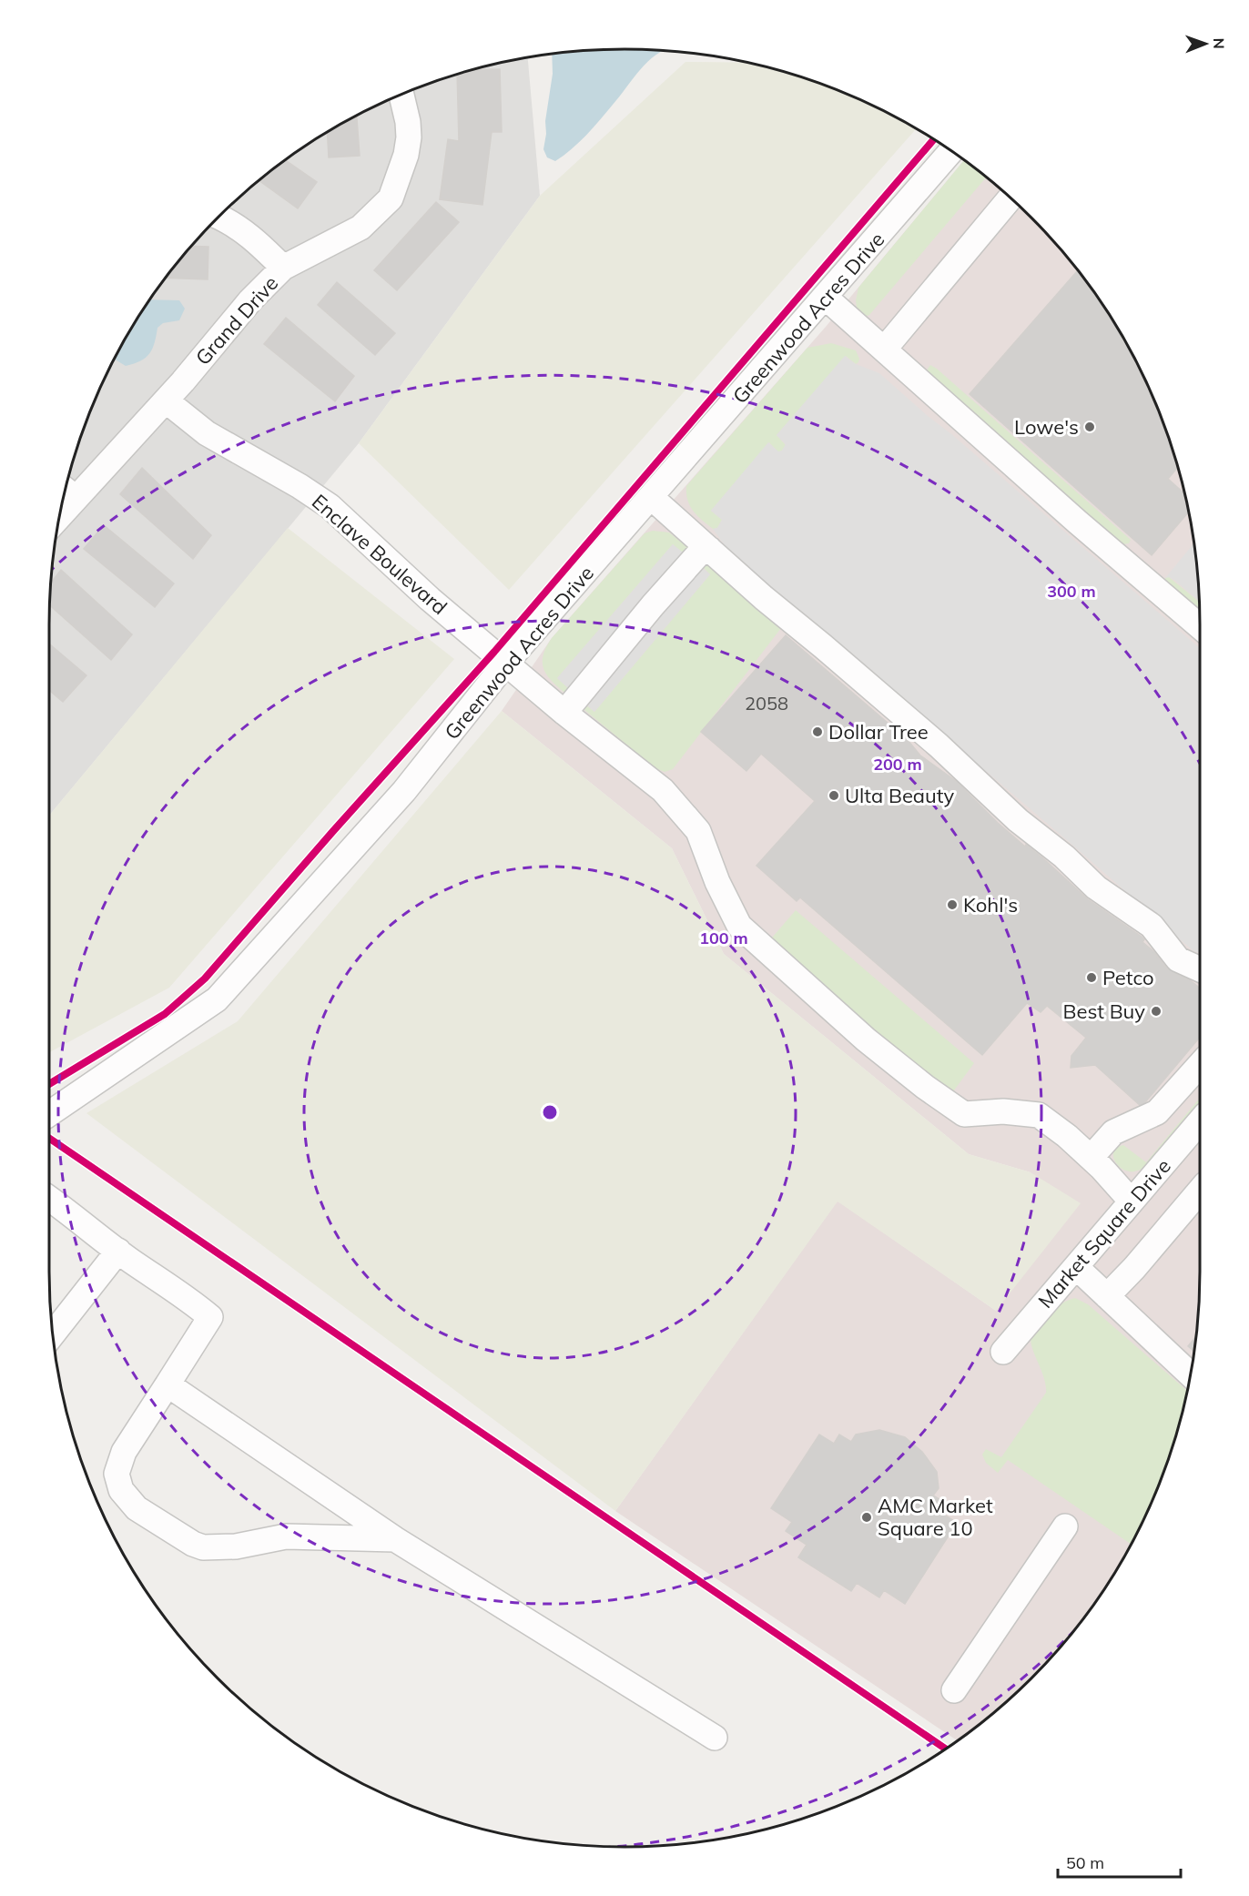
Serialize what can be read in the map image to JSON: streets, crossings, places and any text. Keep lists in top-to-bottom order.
{
  "streets": {
    "street": [
      "Greenwood Acres Drive",
      "Grand Drive",
      "Enclave Boulevard",
      "Market Square Drive"
    ]
  },
  "crossings": [
    ["Greenwood Acres Drive", "Enclave Boulevard"],
    ["Grand Drive", "Enclave Boulevard"],
    ["Enclave Boulevard", "Market Square Drive"]
  ],
  "places": [
    "Lowe's",
    "Dollar Tree",
    "Ulta Beauty",
    "Kohl's",
    "Petco",
    "Best Buy",
    "AMC Market Square 10"
  ],
  "house_numbers": ["2058"],
  "scale_bar": "50 m",
  "north": "right",
  "rings": ["300 m", "200 m", "100 m"]
}
